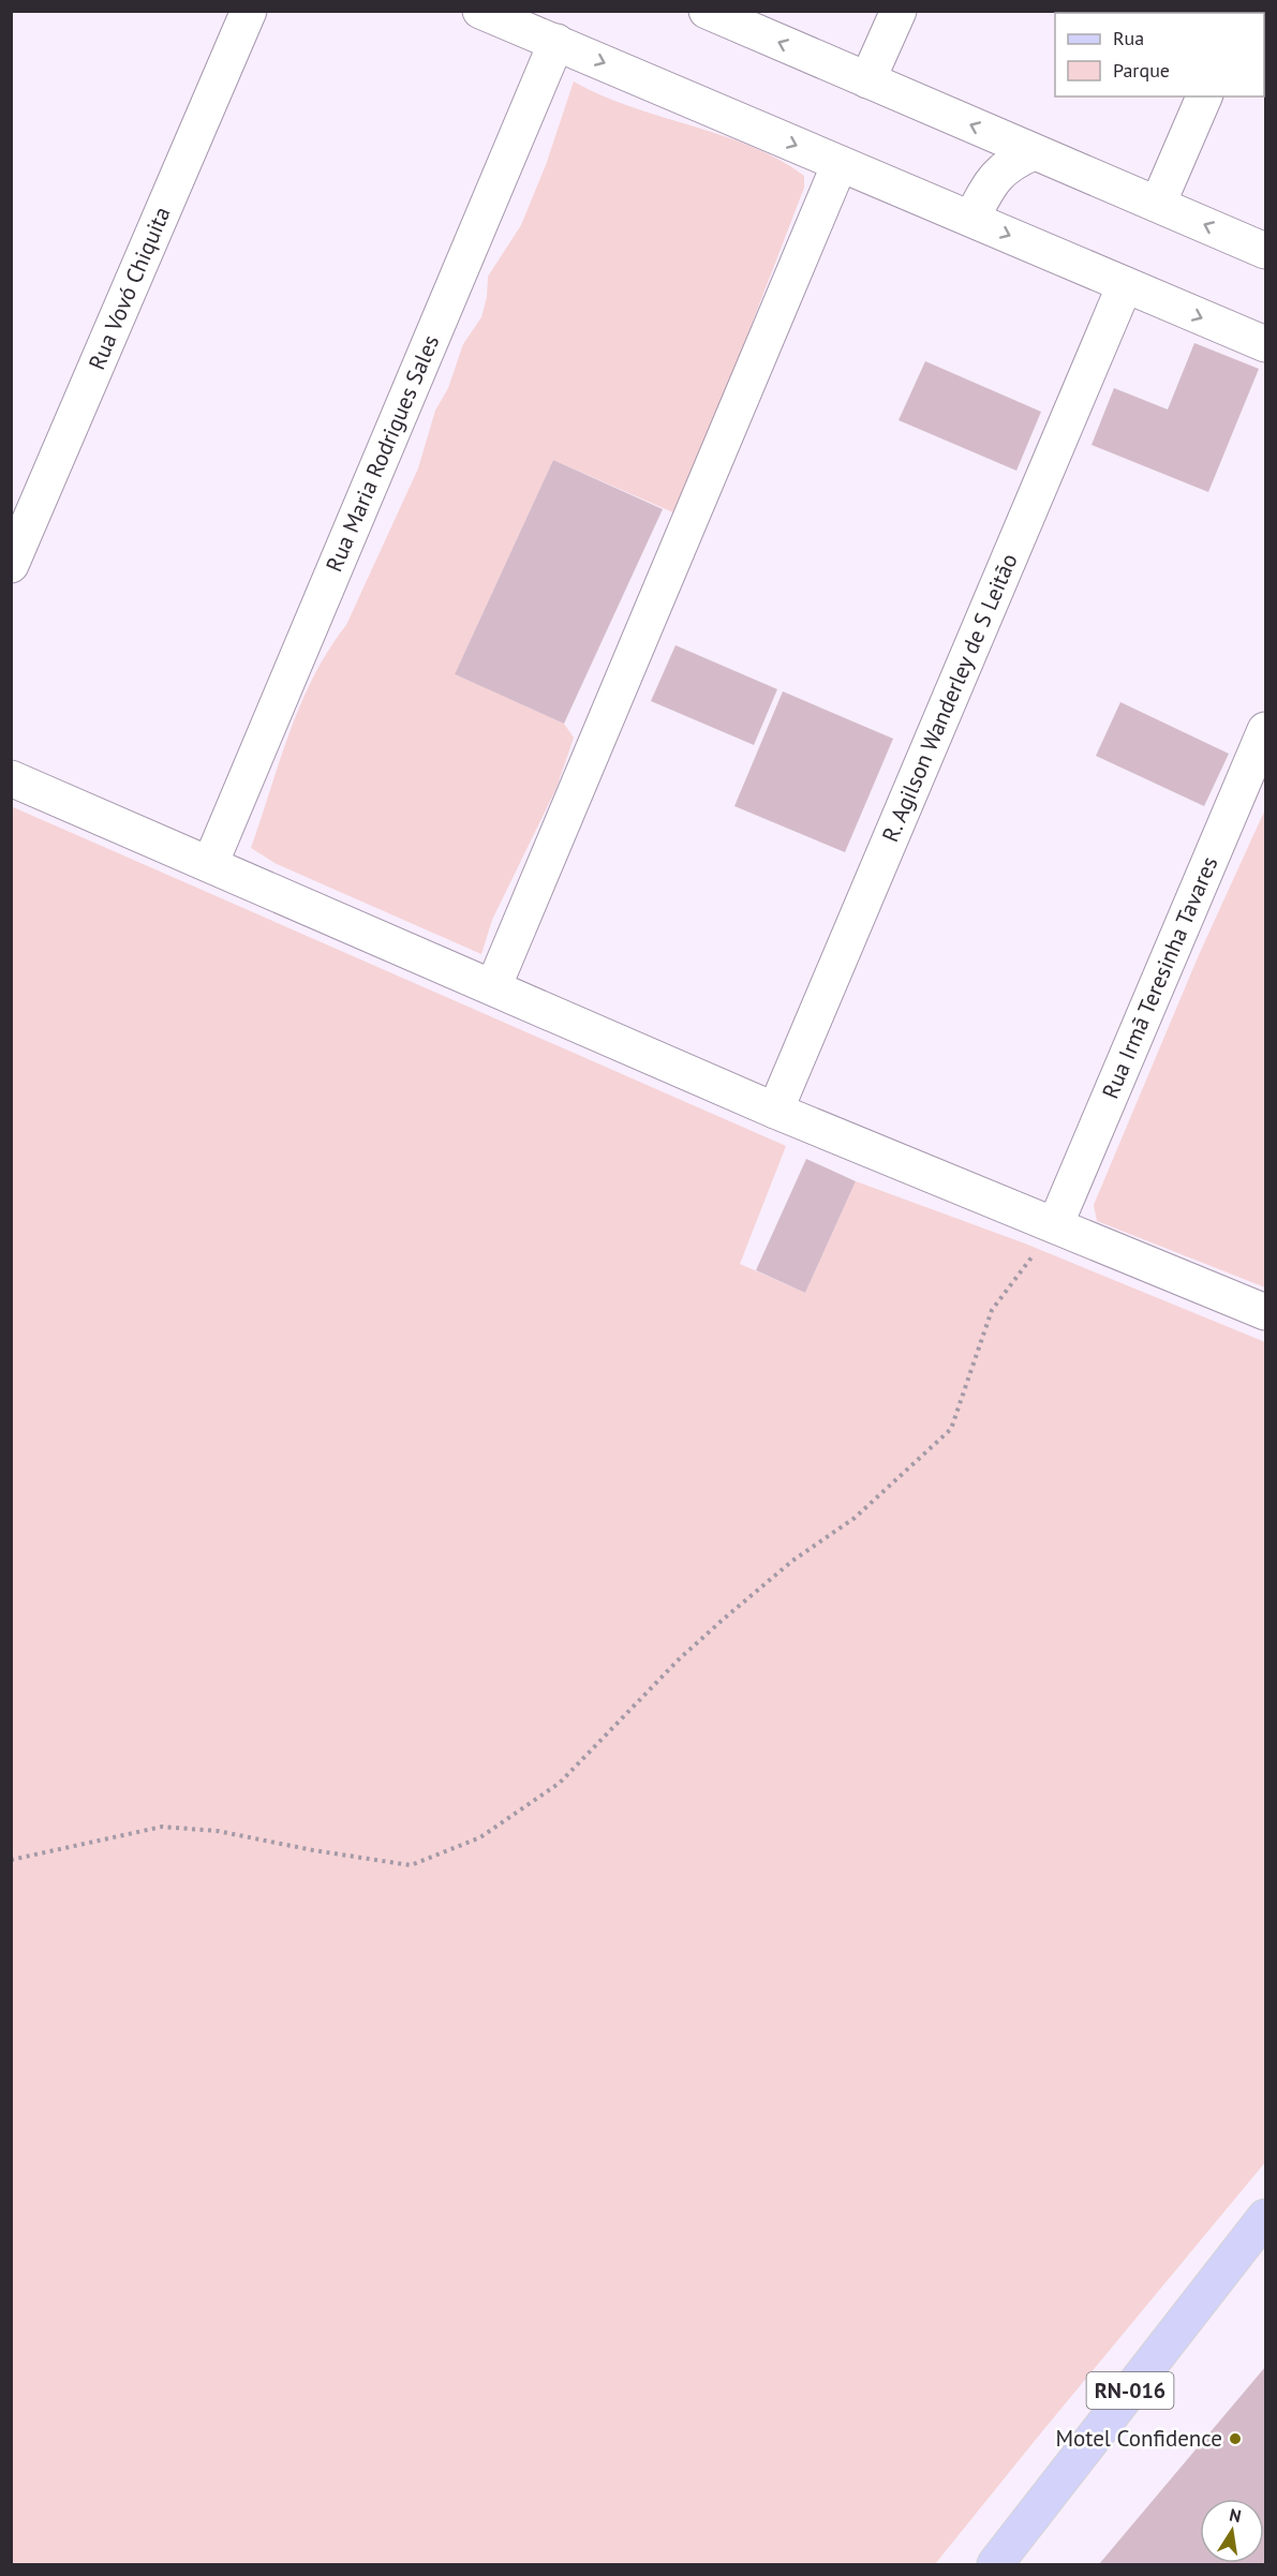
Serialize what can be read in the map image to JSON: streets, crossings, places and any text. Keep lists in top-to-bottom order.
{
  "streets": {
    "main road": ["RN-016"],
    "street": [
      "Rua Vovó Chiquita",
      "Rua Maria Rodrigues Sales",
      "R. Agilson Wanderley de S Leitão",
      "Rua Irmã Teresinha Tavares"
    ]
  },
  "places": ["Motel Confidence"],
  "legend": ["Rua", "Parque"],
  "north": "top"
}
